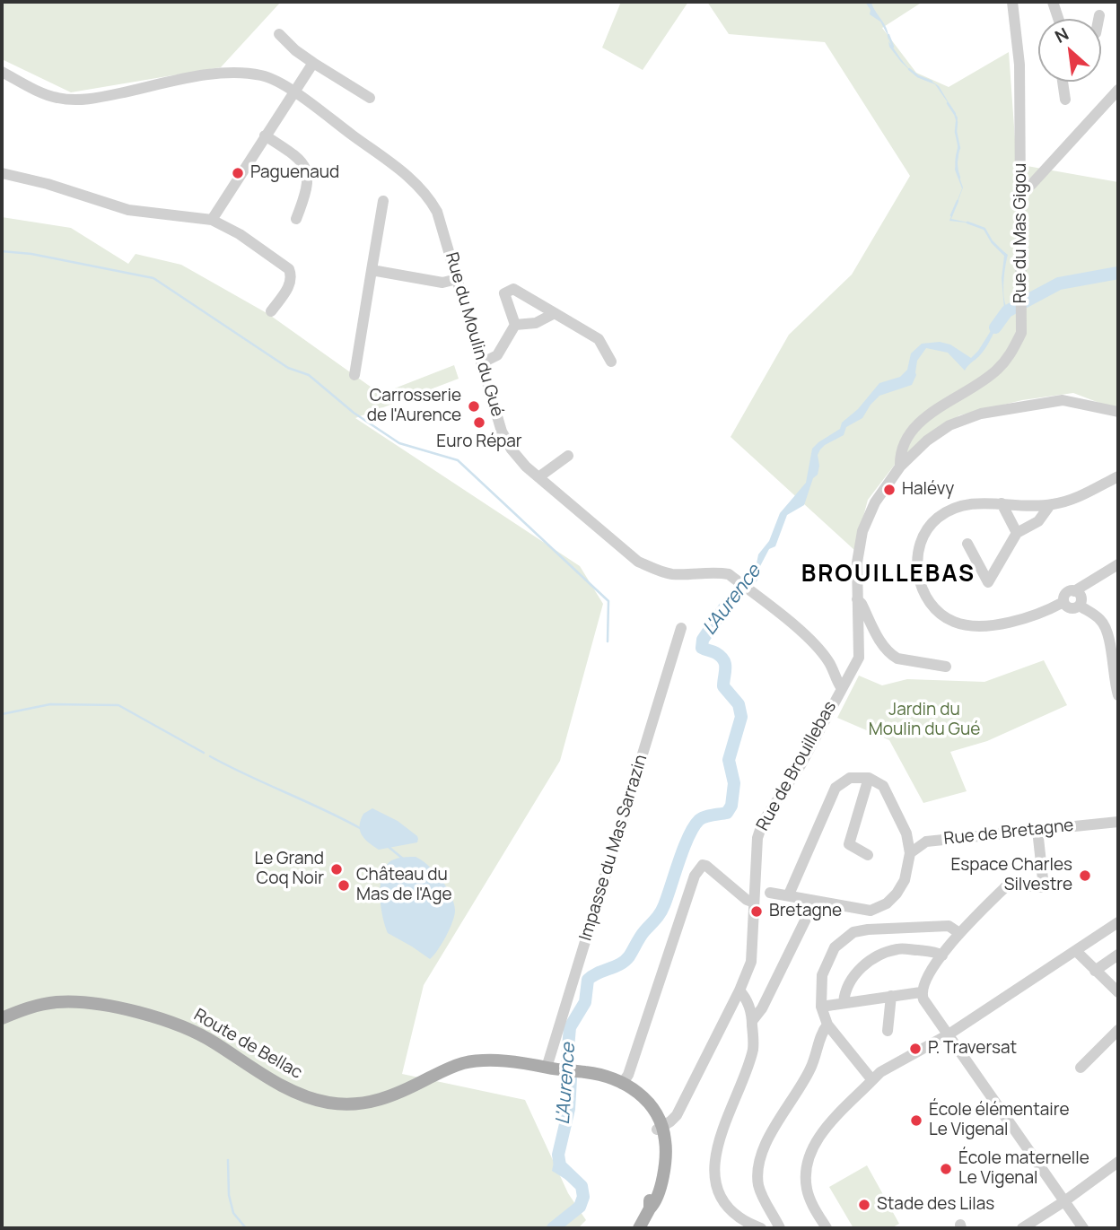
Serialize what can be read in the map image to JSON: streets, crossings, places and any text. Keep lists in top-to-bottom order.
{
  "streets": {
    "main road": ["Route de Bellac"],
    "street": [
      "Rue du Mas Gigou",
      "Rue du Moulin du Gué",
      "Rue de Brouillebas",
      "Rue de Bretagne",
      "Impasse du Mas Sarrazin"
    ]
  },
  "crossings": [
    ["Rue du Mas Gigou", "Rue de Brouillebas"],
    ["Rue du Moulin du Gué", "Rue de Brouillebas"],
    ["Impasse du Mas Sarrazin", "Route de Bellac"]
  ],
  "districts": ["BROUILLEBAS"],
  "water": ["L'Aurence"],
  "parks": ["Jardin du Moulin du Gué"],
  "places": [
    "Paguenaud",
    "Carrosserie de l'Aurence",
    "Euro Répar",
    "Halévy",
    "Le Grand Coq Noir",
    "Espace Charles Silvestre",
    "Château du Mas de l'Age",
    "Bretagne",
    "P. Traversat",
    "École élémentaire Le Vigenal",
    "École maternelle Le Vigenal",
    "Stade des Lilas"
  ],
  "north": "top left"
}
